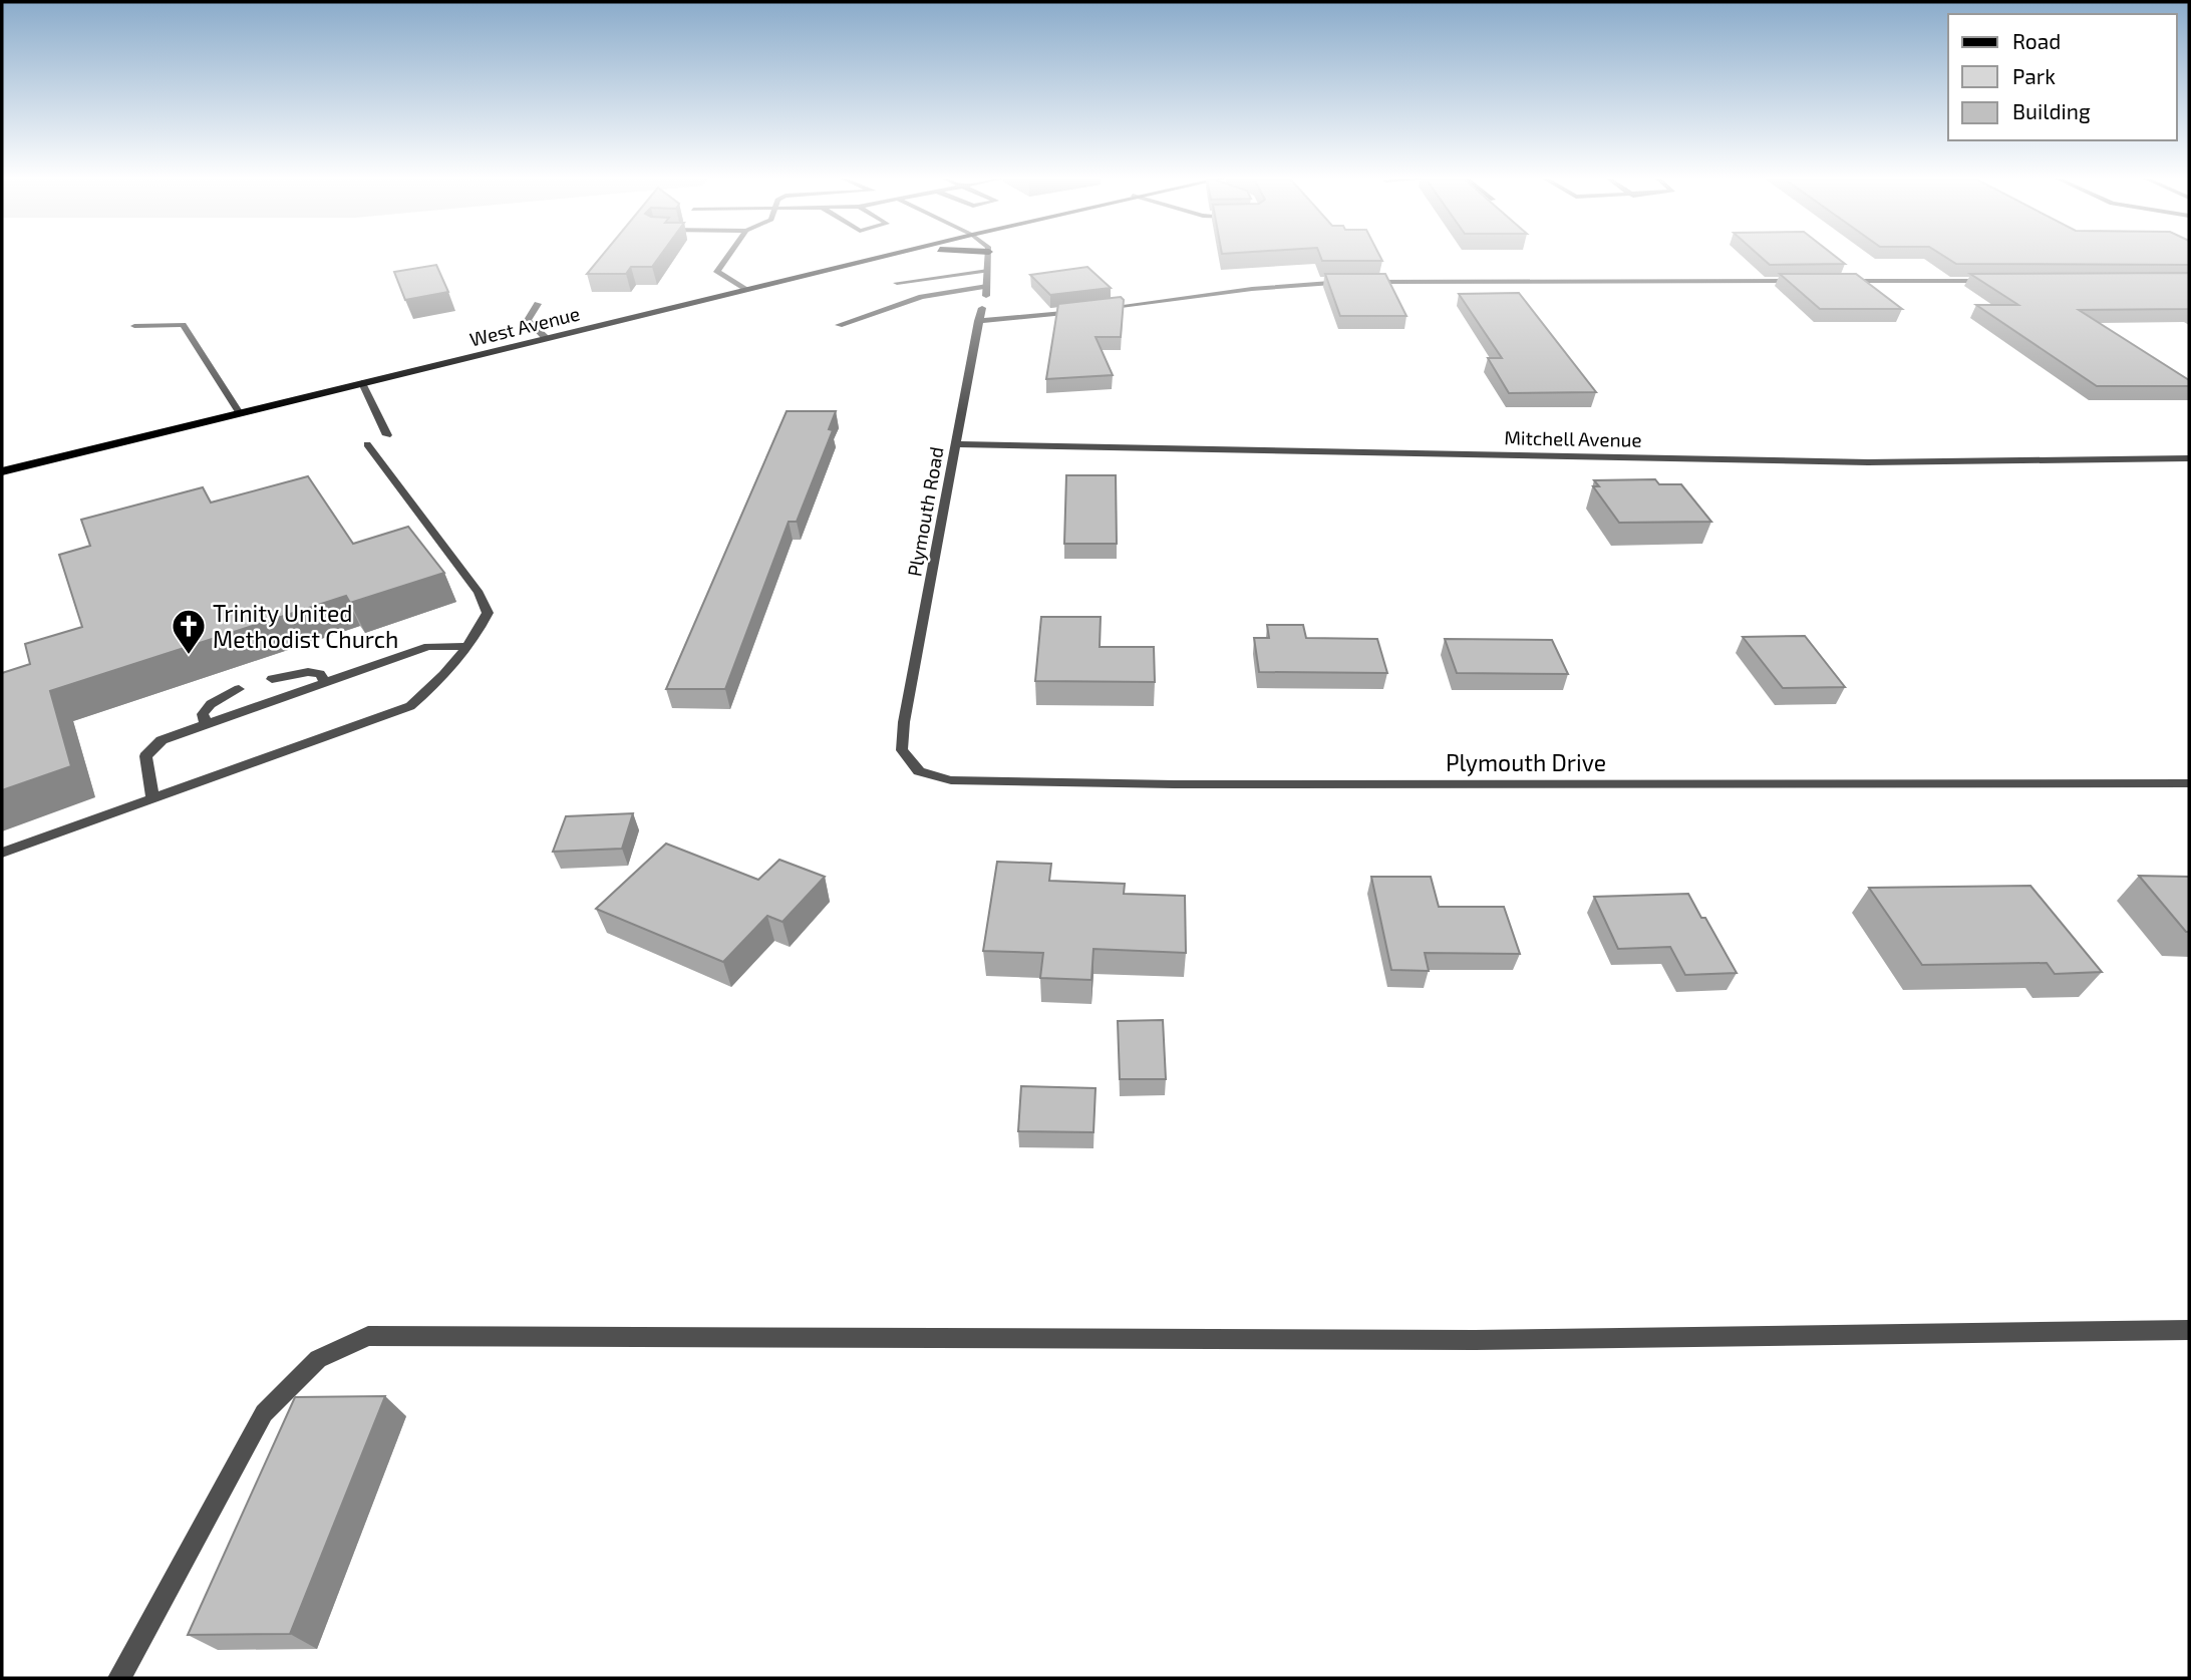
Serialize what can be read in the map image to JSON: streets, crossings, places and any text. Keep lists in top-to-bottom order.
{
  "streets": {
    "main road": ["West Avenue"],
    "street": ["Mitchell Avenue", "Plymouth Road", "Plymouth Drive"]
  },
  "crossings": [
    ["Mitchell Avenue", "Plymouth Road"],
    ["Plymouth Road", "Plymouth Drive"]
  ],
  "places": {
    "church": ["Trinity United Methodist Church"]
  },
  "legend": ["Road", "Park", "Building"]
}
